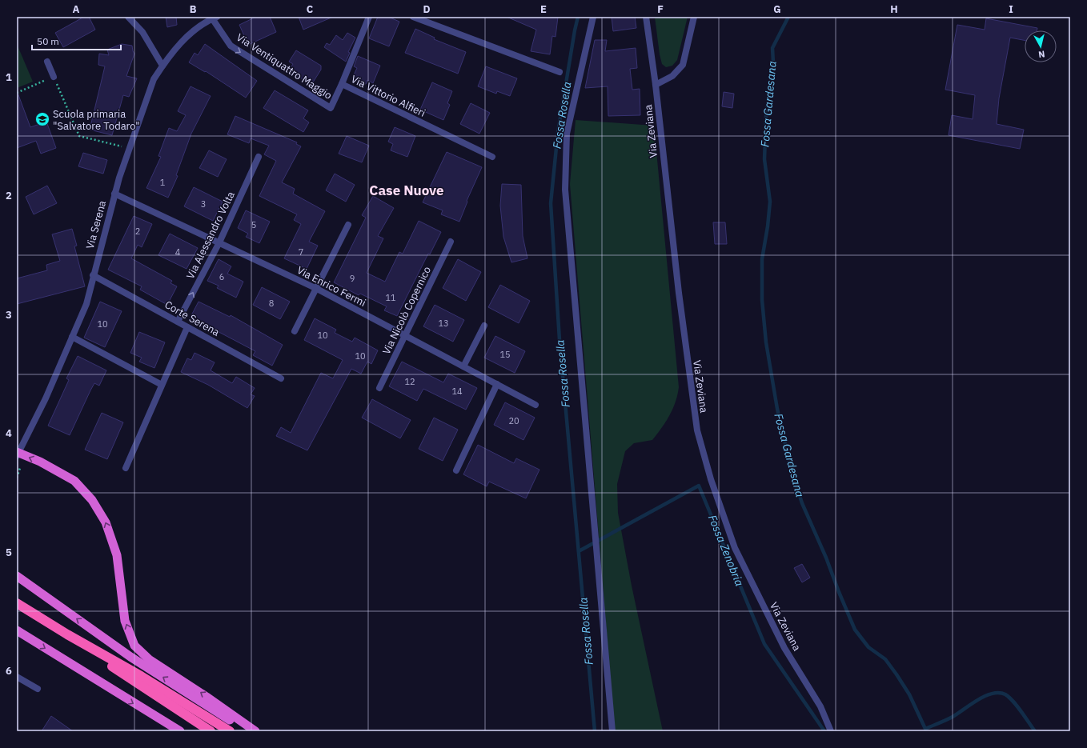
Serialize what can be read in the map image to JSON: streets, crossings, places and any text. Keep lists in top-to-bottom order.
{
  "streets": {
    "street": [
      "Via Ventiquattro Maggio",
      "Via Vittorio Alfieri",
      "Via Zeviana",
      "Via Serena",
      "Via Alessandro Volta",
      "Via Enrico Fermi",
      "Via Nicolò Copernico",
      "Corte Serena"
    ]
  },
  "crossings": [
    ["Via Ventiquattro Maggio", "Via Vittorio Alfieri"],
    ["Via Ventiquattro Maggio", "Via Serena"],
    ["Via Serena", "Via Enrico Fermi"],
    ["Via Serena", "Corte Serena"],
    ["Via Alessandro Volta", "Via Enrico Fermi"],
    ["Via Alessandro Volta", "Corte Serena"],
    ["Via Enrico Fermi", "Via Nicolò Copernico"]
  ],
  "one_way": ["Via Ventiquattro Maggio", "Via Alessandro Volta"],
  "districts": ["Case Nuove"],
  "water": ["Fossa Gardesana", "Fossa Rosella", "Fossa Zenobria"],
  "places": {
    "school or university": ["Scuola primaria \"Salvatore Todaro\""]
  },
  "house_numbers": [
    "1",
    "3",
    "5",
    "2",
    "4",
    "7",
    "6",
    "9",
    "11",
    "8",
    "13",
    "10",
    "10",
    "15",
    "10",
    "12",
    "14",
    "20"
  ],
  "scale_bar": "50 m",
  "north": "bottom",
  "grid": {
    "columns": [
      "A",
      "B",
      "C",
      "D",
      "E",
      "F",
      "G",
      "H",
      "I"
    ],
    "rows": [
      "1",
      "2",
      "3",
      "4",
      "5",
      "6"
    ]
  }
}
